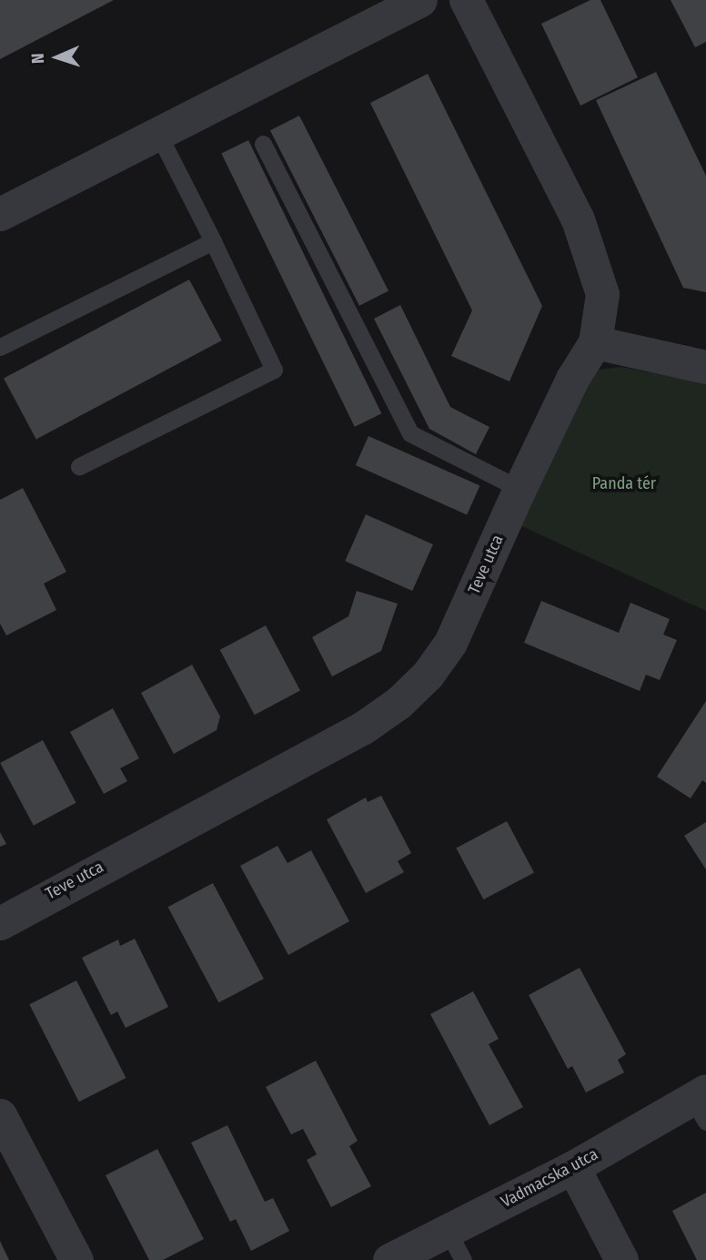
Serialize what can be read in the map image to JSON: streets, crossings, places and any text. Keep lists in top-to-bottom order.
{
  "streets": {
    "street": ["Teve utca", "Vadmacska utca"]
  },
  "parks": ["Panda tér"],
  "north": "left"
}
